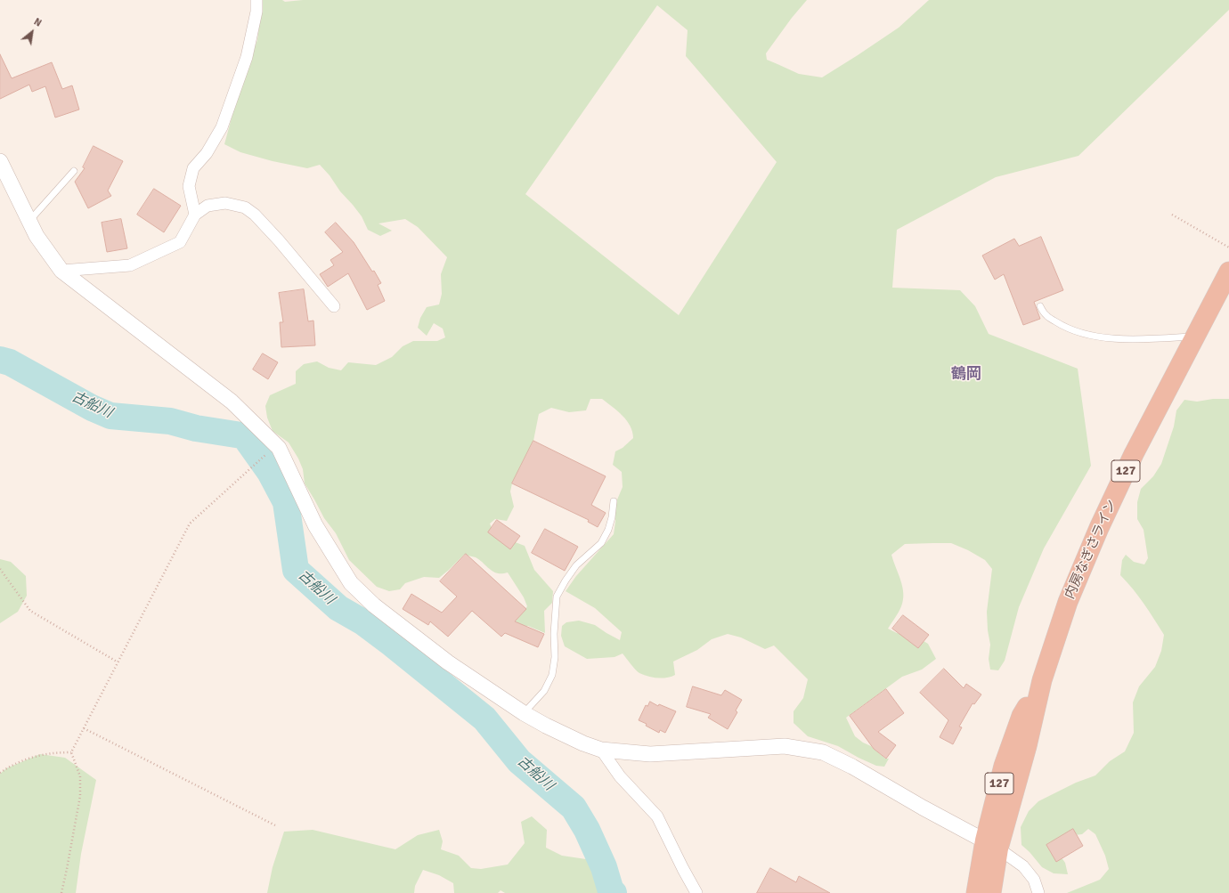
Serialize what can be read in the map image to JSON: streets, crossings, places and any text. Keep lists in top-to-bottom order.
{
  "streets": {
    "highway": ["127", "内房なぎさライン"]
  },
  "districts": ["鶴岡"],
  "water": ["古船川"],
  "north": "top right"
}
